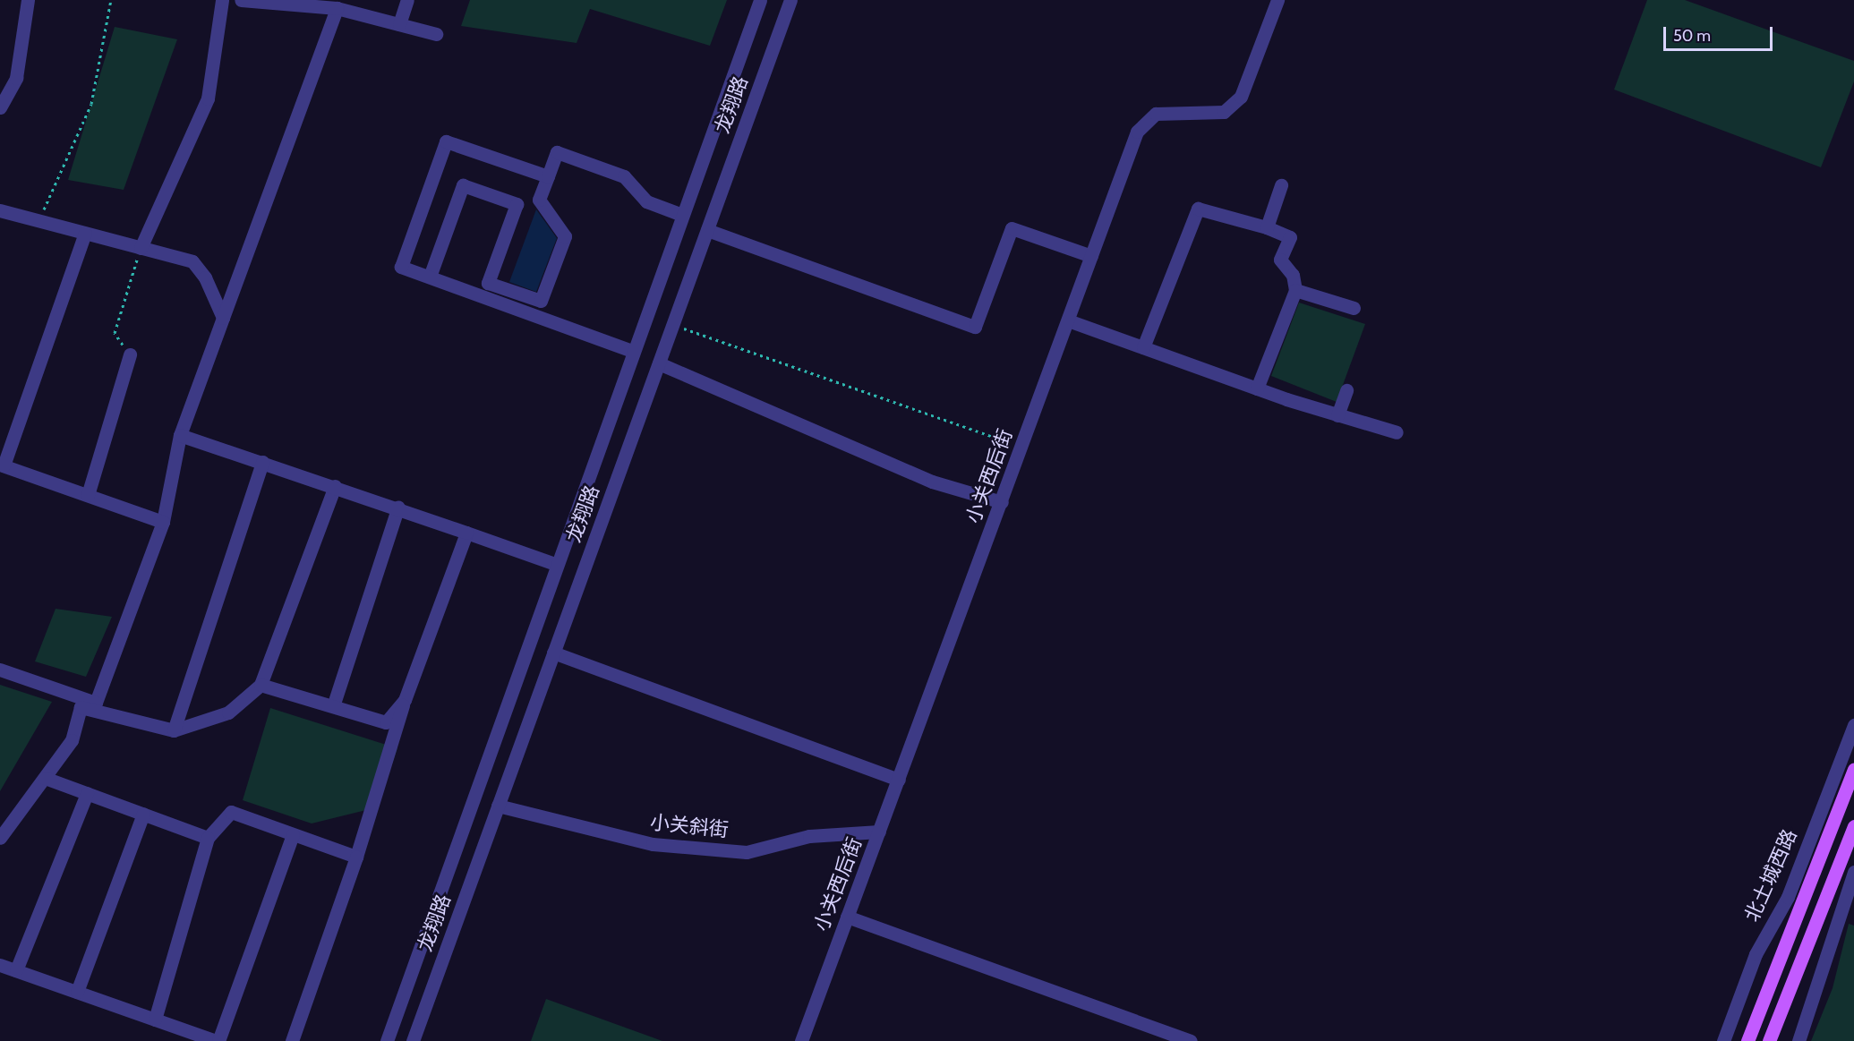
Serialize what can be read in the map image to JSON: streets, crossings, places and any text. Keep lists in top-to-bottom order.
{
  "streets": {
    "main road": ["北土城西路"],
    "street": ["龙翔路", "小关西后街", "小关斜街"]
  },
  "crossings": [
    ["龙翔路", "小关斜街"],
    ["小关西后街", "小关斜街"]
  ],
  "scale_bar": "50 m"
}
